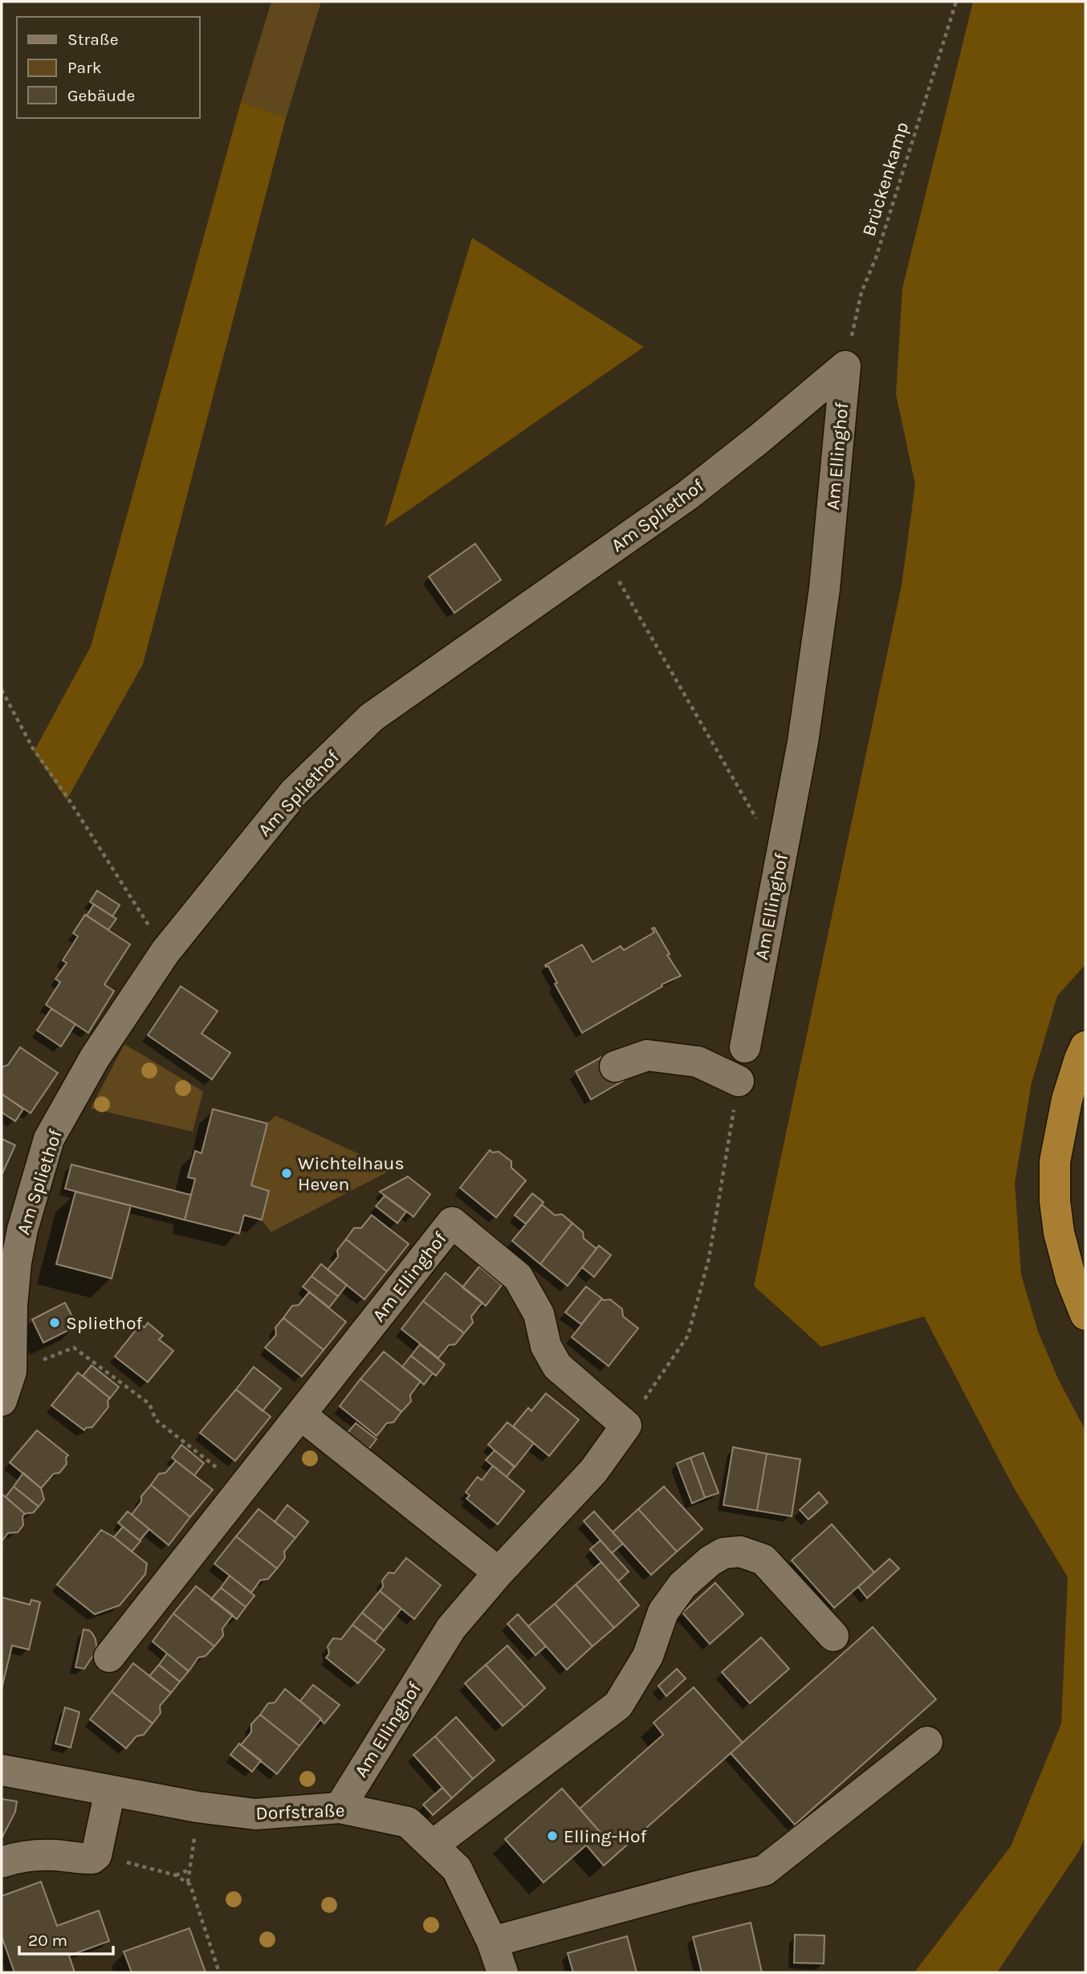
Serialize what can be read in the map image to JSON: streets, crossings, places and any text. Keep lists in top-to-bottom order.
{
  "streets": {
    "street": ["Am Ellinghof", "Am Spliethof", "Dorfstraße"],
    "path": ["Brückenkamp"]
  },
  "crossings": [
    ["Brückenkamp", "Am Ellinghof"],
    ["Brückenkamp", "Am Spliethof"],
    ["Am Ellinghof", "Am Spliethof"],
    ["Am Ellinghof", "Dorfstraße"]
  ],
  "places": ["Wichtelhaus Heven", "Spliethof", "Elling-Hof"],
  "legend": ["Straße", "Park", "Gebäude"],
  "scale_bar": "20 m"
}
